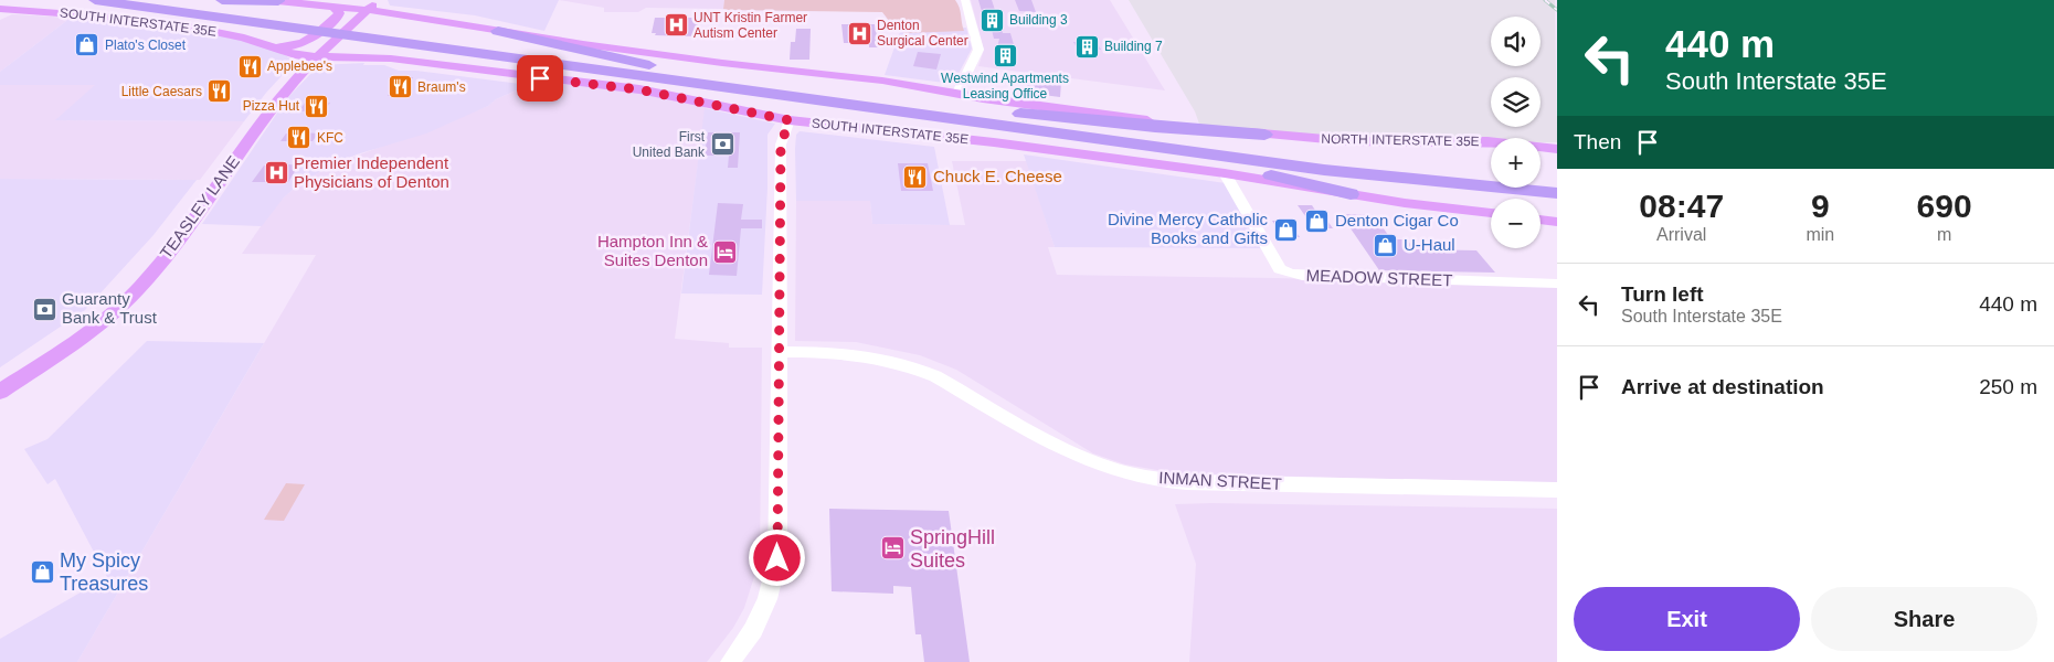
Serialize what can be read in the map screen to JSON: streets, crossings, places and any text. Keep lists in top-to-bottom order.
{
  "streets": {
    "main road": ["SOUTH INTERSTATE 35E", "NORTH INTERSTATE 35E", "TEASLEY LANE"],
    "street": ["MEADOW STREET", "INMAN STREET"]
  },
  "crossings": [
    ["SOUTH INTERSTATE 35E", "TEASLEY LANE"],
    ["SOUTH INTERSTATE 35E", "MEADOW STREET"]
  ],
  "places": {
    "building": ["Building 3", "Building 7", "Westwind Apartments Leasing Office"],
    "hospital": ["UNT Kristin Farmer Autism Center", "Denton Surgical Center", "Premier Independent Physicians of Denton"],
    "shop": [
      "Plato's Closet",
      "Denton Cigar Co",
      "Divine Mercy Catholic Books and Gifts",
      "U-Haul",
      "My Spicy Treasures"
    ],
    "restaurant": [
      "Applebee's",
      "Braum's",
      "Little Caesars",
      "Pizza Hut",
      "KFC",
      "Chuck E. Cheese"
    ],
    "bank": ["First United Bank", "Guaranty Bank & Trust"],
    "hotel": ["Hampton Inn & Suites Denton", "SpringHill Suites"]
  },
  "page": {
    "turn": ["440 m", "South Interstate 35E"],
    "map_buttons": ["+", "−"],
    "then": "Then",
    "eta": [
      "08:47",
      "Arrival",
      "9",
      "min",
      "690",
      "m"
    ],
    "list": [
      {
        "name": "Turn left",
        "note": "South Interstate 35E",
        "value": "440 m"
      },
      {
        "name": "Arrive at destination",
        "value": "250 m"
      }
    ],
    "buttons": ["Exit", "Share"]
  }
}
